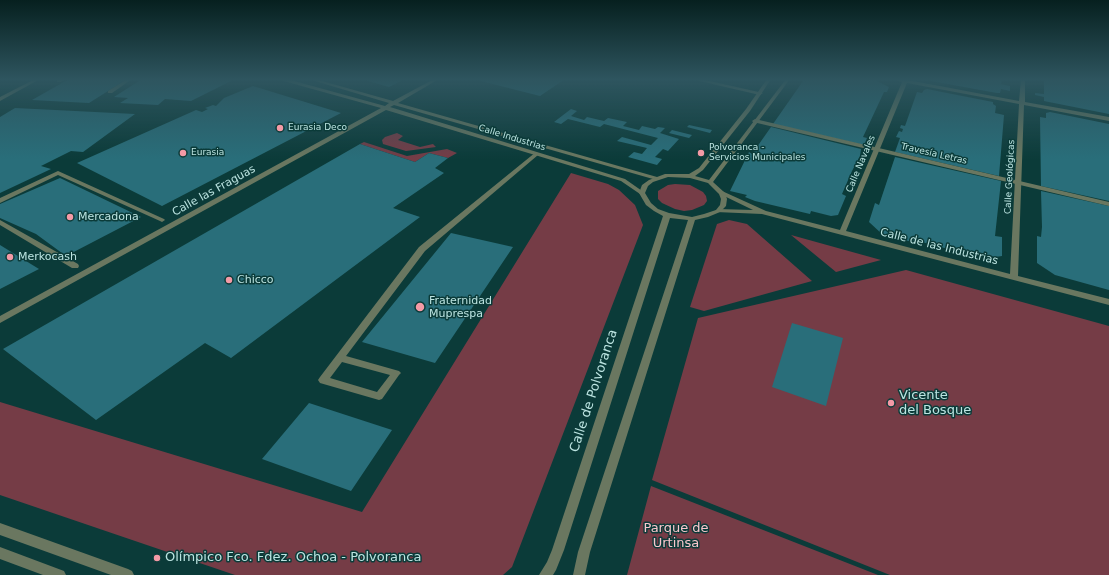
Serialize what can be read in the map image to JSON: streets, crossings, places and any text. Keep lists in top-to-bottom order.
{
  "streets": {
    "street": [
      "Calle Industrias",
      "Travesía Letras",
      "Calle Navales",
      "Calle Geológicas",
      "Calle las Fraguas",
      "Calle de las Industrias",
      "Calle de Polvoranca"
    ]
  },
  "crossings": [
    ["Calle Industrias", "Calle las Fraguas"],
    ["Calle Industrias", "Calle de las Industrias"],
    ["Calle Industrias", "Calle de Polvoranca"],
    ["Travesía Letras", "Calle Navales"],
    ["Travesía Letras", "Calle Geológicas"],
    ["Calle Navales", "Calle de las Industrias"],
    ["Calle Geológicas", "Calle de las Industrias"],
    ["Calle de las Industrias", "Calle de Polvoranca"]
  ],
  "parks": ["Parque de Urtinsa"],
  "places": [
    "Eurasia Deco",
    "Eurasia",
    "Polvoranca - Servicios Municipales",
    "Mercadona",
    "Merkocash",
    "Chicco",
    "Fraternidad Muprespa",
    "Vicente del Bosque",
    "Olímpico Fco. Fdez. Ochoa - Polvoranca"
  ]
}
